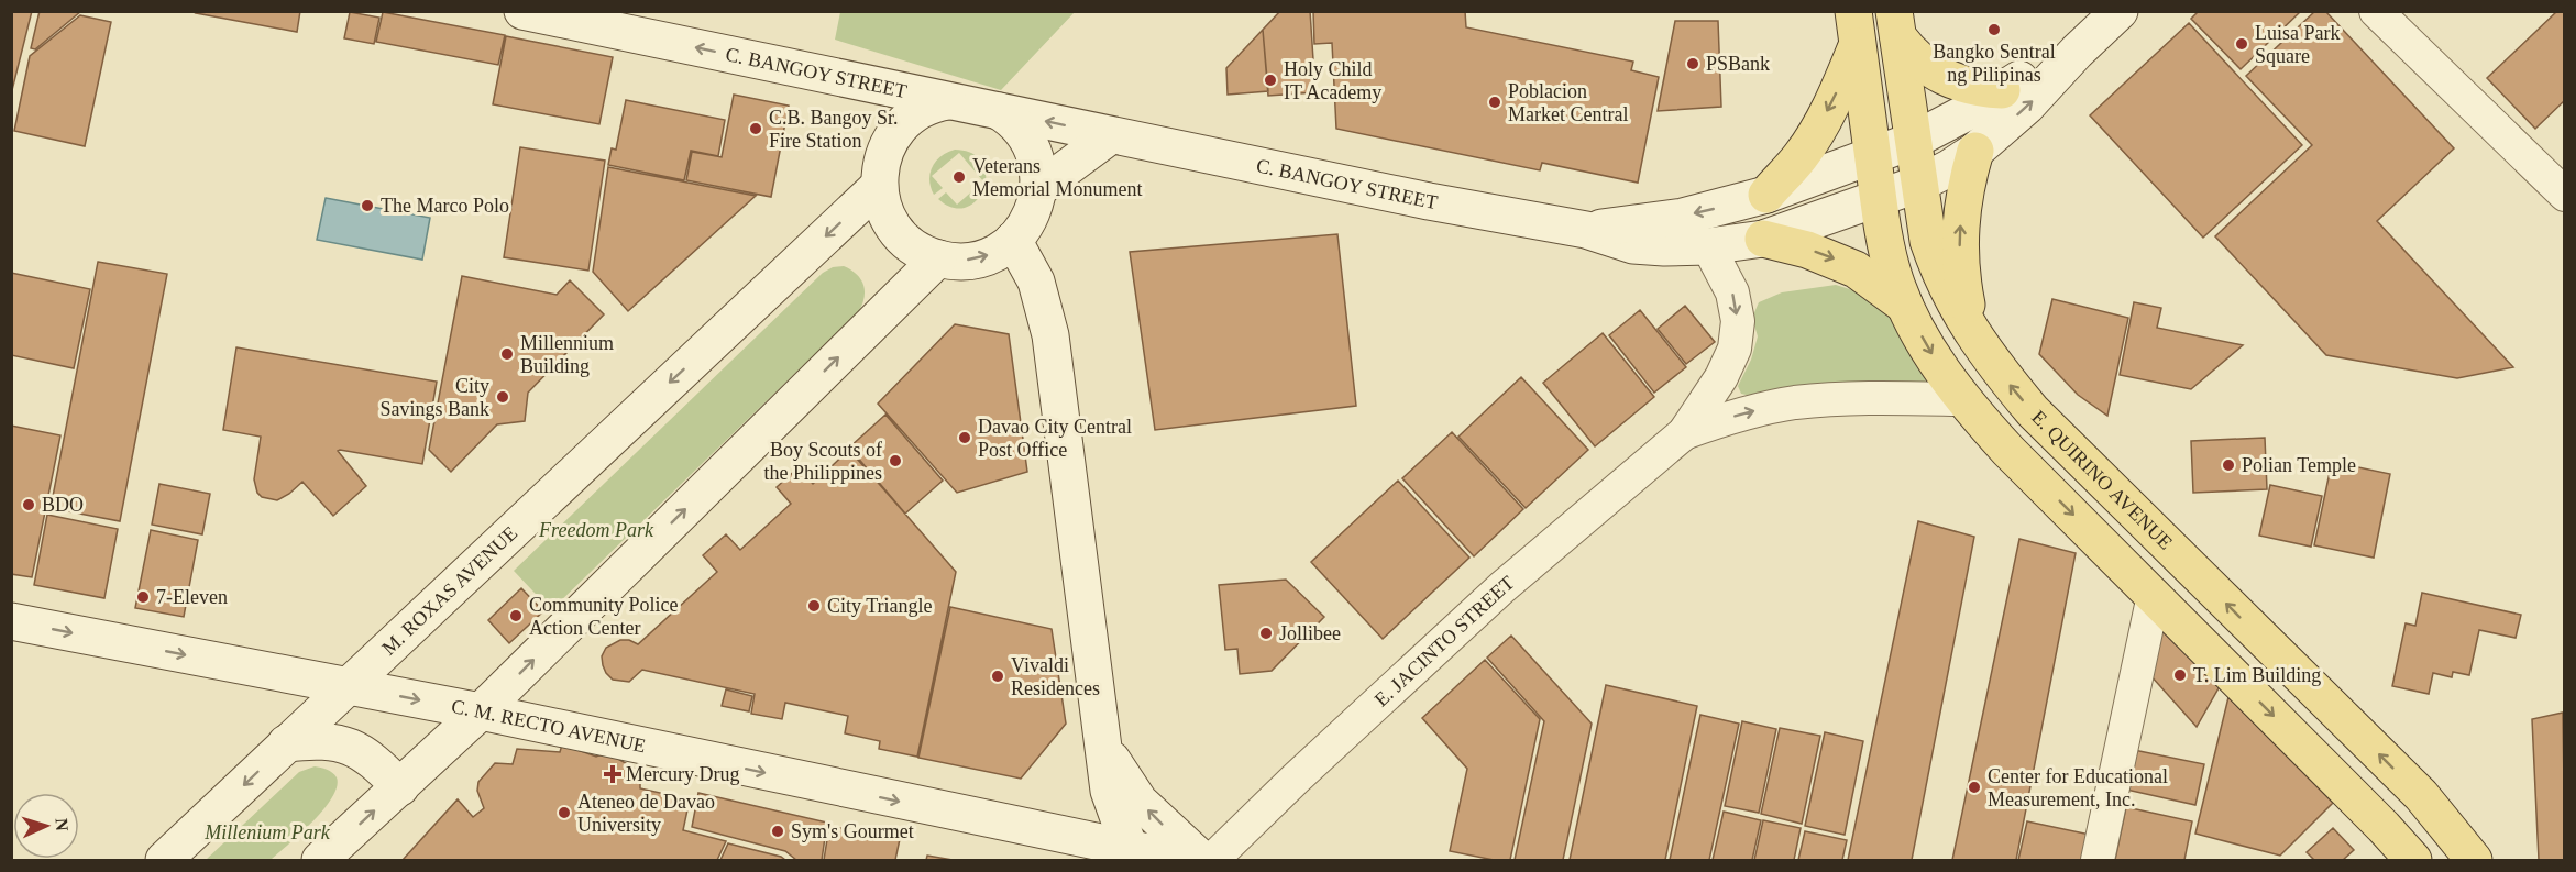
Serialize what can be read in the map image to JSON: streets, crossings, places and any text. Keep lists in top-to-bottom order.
{
  "streets": {
    "main road": [
      "C. BANGOY STREET",
      "E. QUIRINO AVENUE",
      "M. ROXAS AVENUE",
      "C. M. RECTO AVENUE"
    ],
    "street": ["E. JACINTO STREET"]
  },
  "crossings": [
    ["C. BANGOY STREET", "E. QUIRINO AVENUE"],
    ["C. BANGOY STREET", "M. ROXAS AVENUE"],
    ["C. BANGOY STREET", "E. JACINTO STREET"],
    ["M. ROXAS AVENUE", "C. M. RECTO AVENUE"]
  ],
  "one_way": ["C. M. RECTO AVENUE"],
  "parks": ["Freedom Park", "Millenium Park"],
  "places": {
    "other": [
      "Bangko Sentral ng Pilipinas",
      "Luisa Park Square",
      "PSBank",
      "Holy Child IT Academy",
      "Poblacion Market Central",
      "C.B. Bangoy Sr. Fire Station",
      "Veterans Memorial Monument",
      "The Marco Polo",
      "Millennium Building",
      "City Savings Bank",
      "Davao City Central Post Office",
      "Boy Scouts of the Philippines",
      "Polian Temple",
      "BDO",
      "7-Eleven",
      "City Triangle",
      "Community Police Action Center",
      "Jollibee",
      "T. Lim Building",
      "Vivaldi Residences",
      "Center for Educational Measurement, Inc.",
      "Ateneo de Davao University",
      "Sym's Gourmet"
    ],
    "health": ["Mercury Drug"]
  },
  "north": "right"
}
